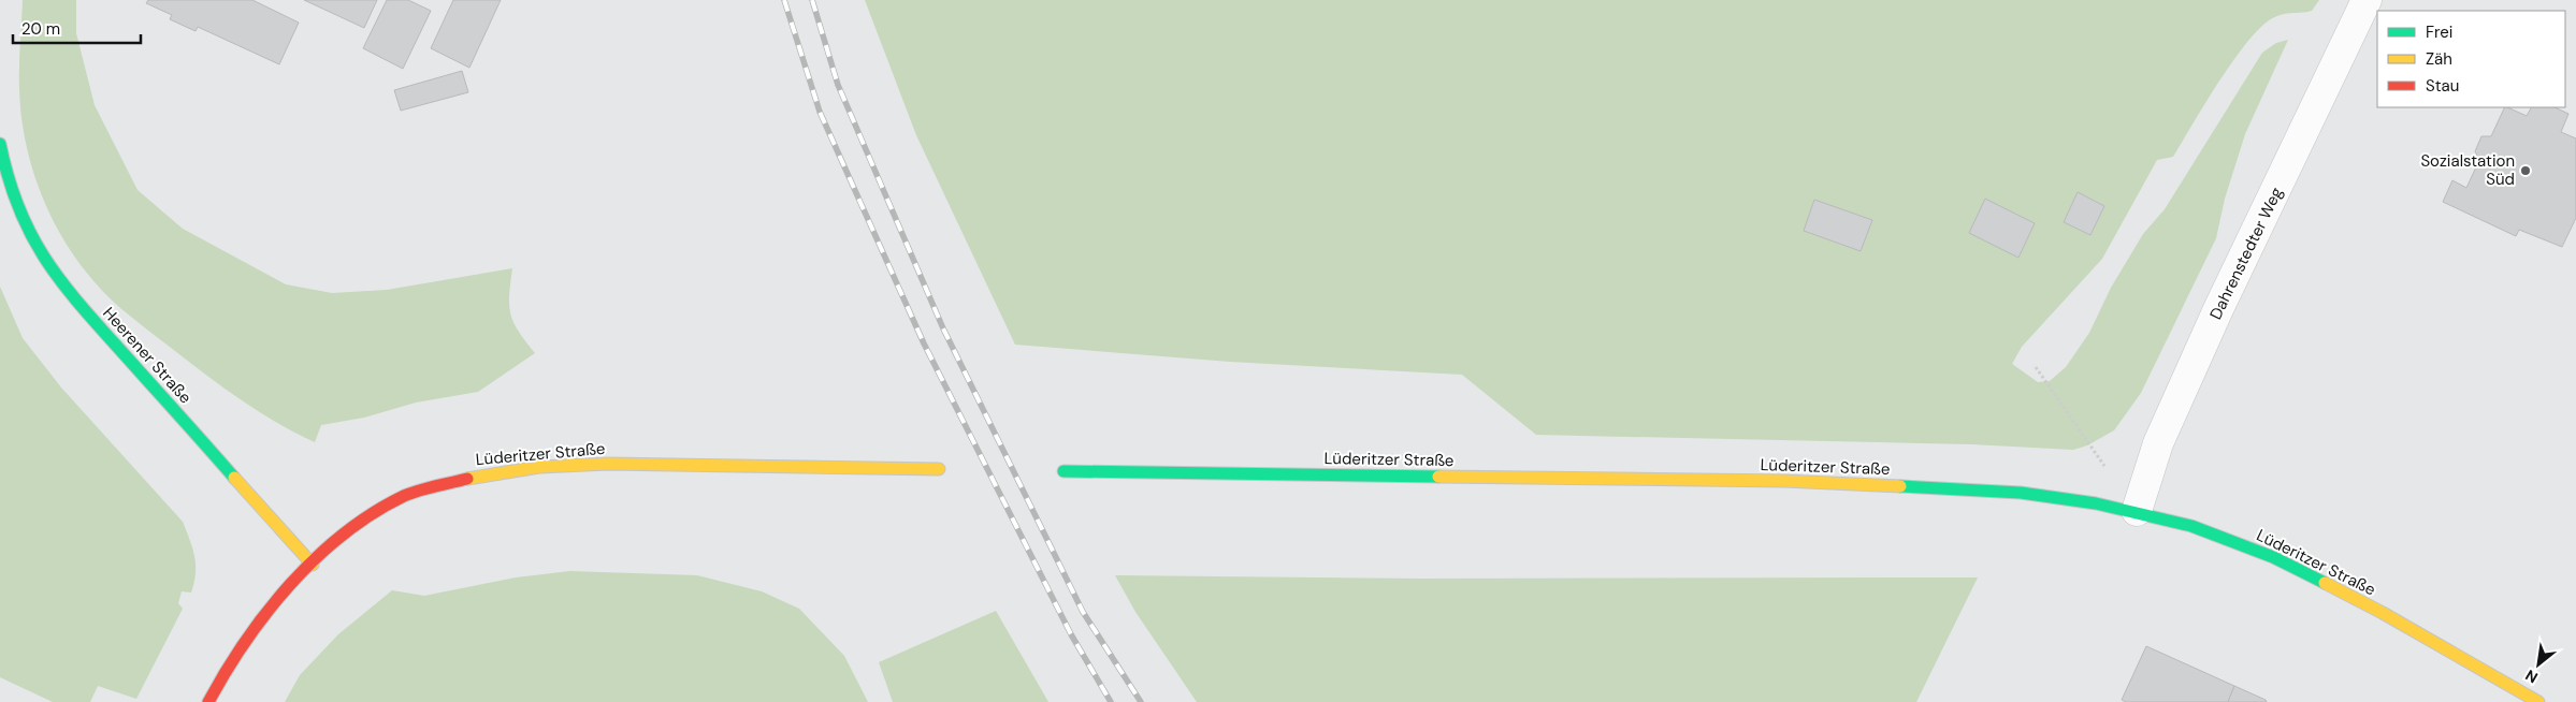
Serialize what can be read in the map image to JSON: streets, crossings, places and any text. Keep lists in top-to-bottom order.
{
  "streets": {
    "main road": ["Heerener Straße", "Lüderitzer Straße"],
    "street": ["Dahrenstedter Weg"]
  },
  "crossings": [
    ["Dahrenstedter Weg", "Lüderitzer Straße"],
    ["Heerener Straße", "Lüderitzer Straße"]
  ],
  "places": ["Sozialstation Süd"],
  "legend": ["Frei", "Zäh", "Stau"],
  "scale_bar": "20 m",
  "north": "bottom left"
}
